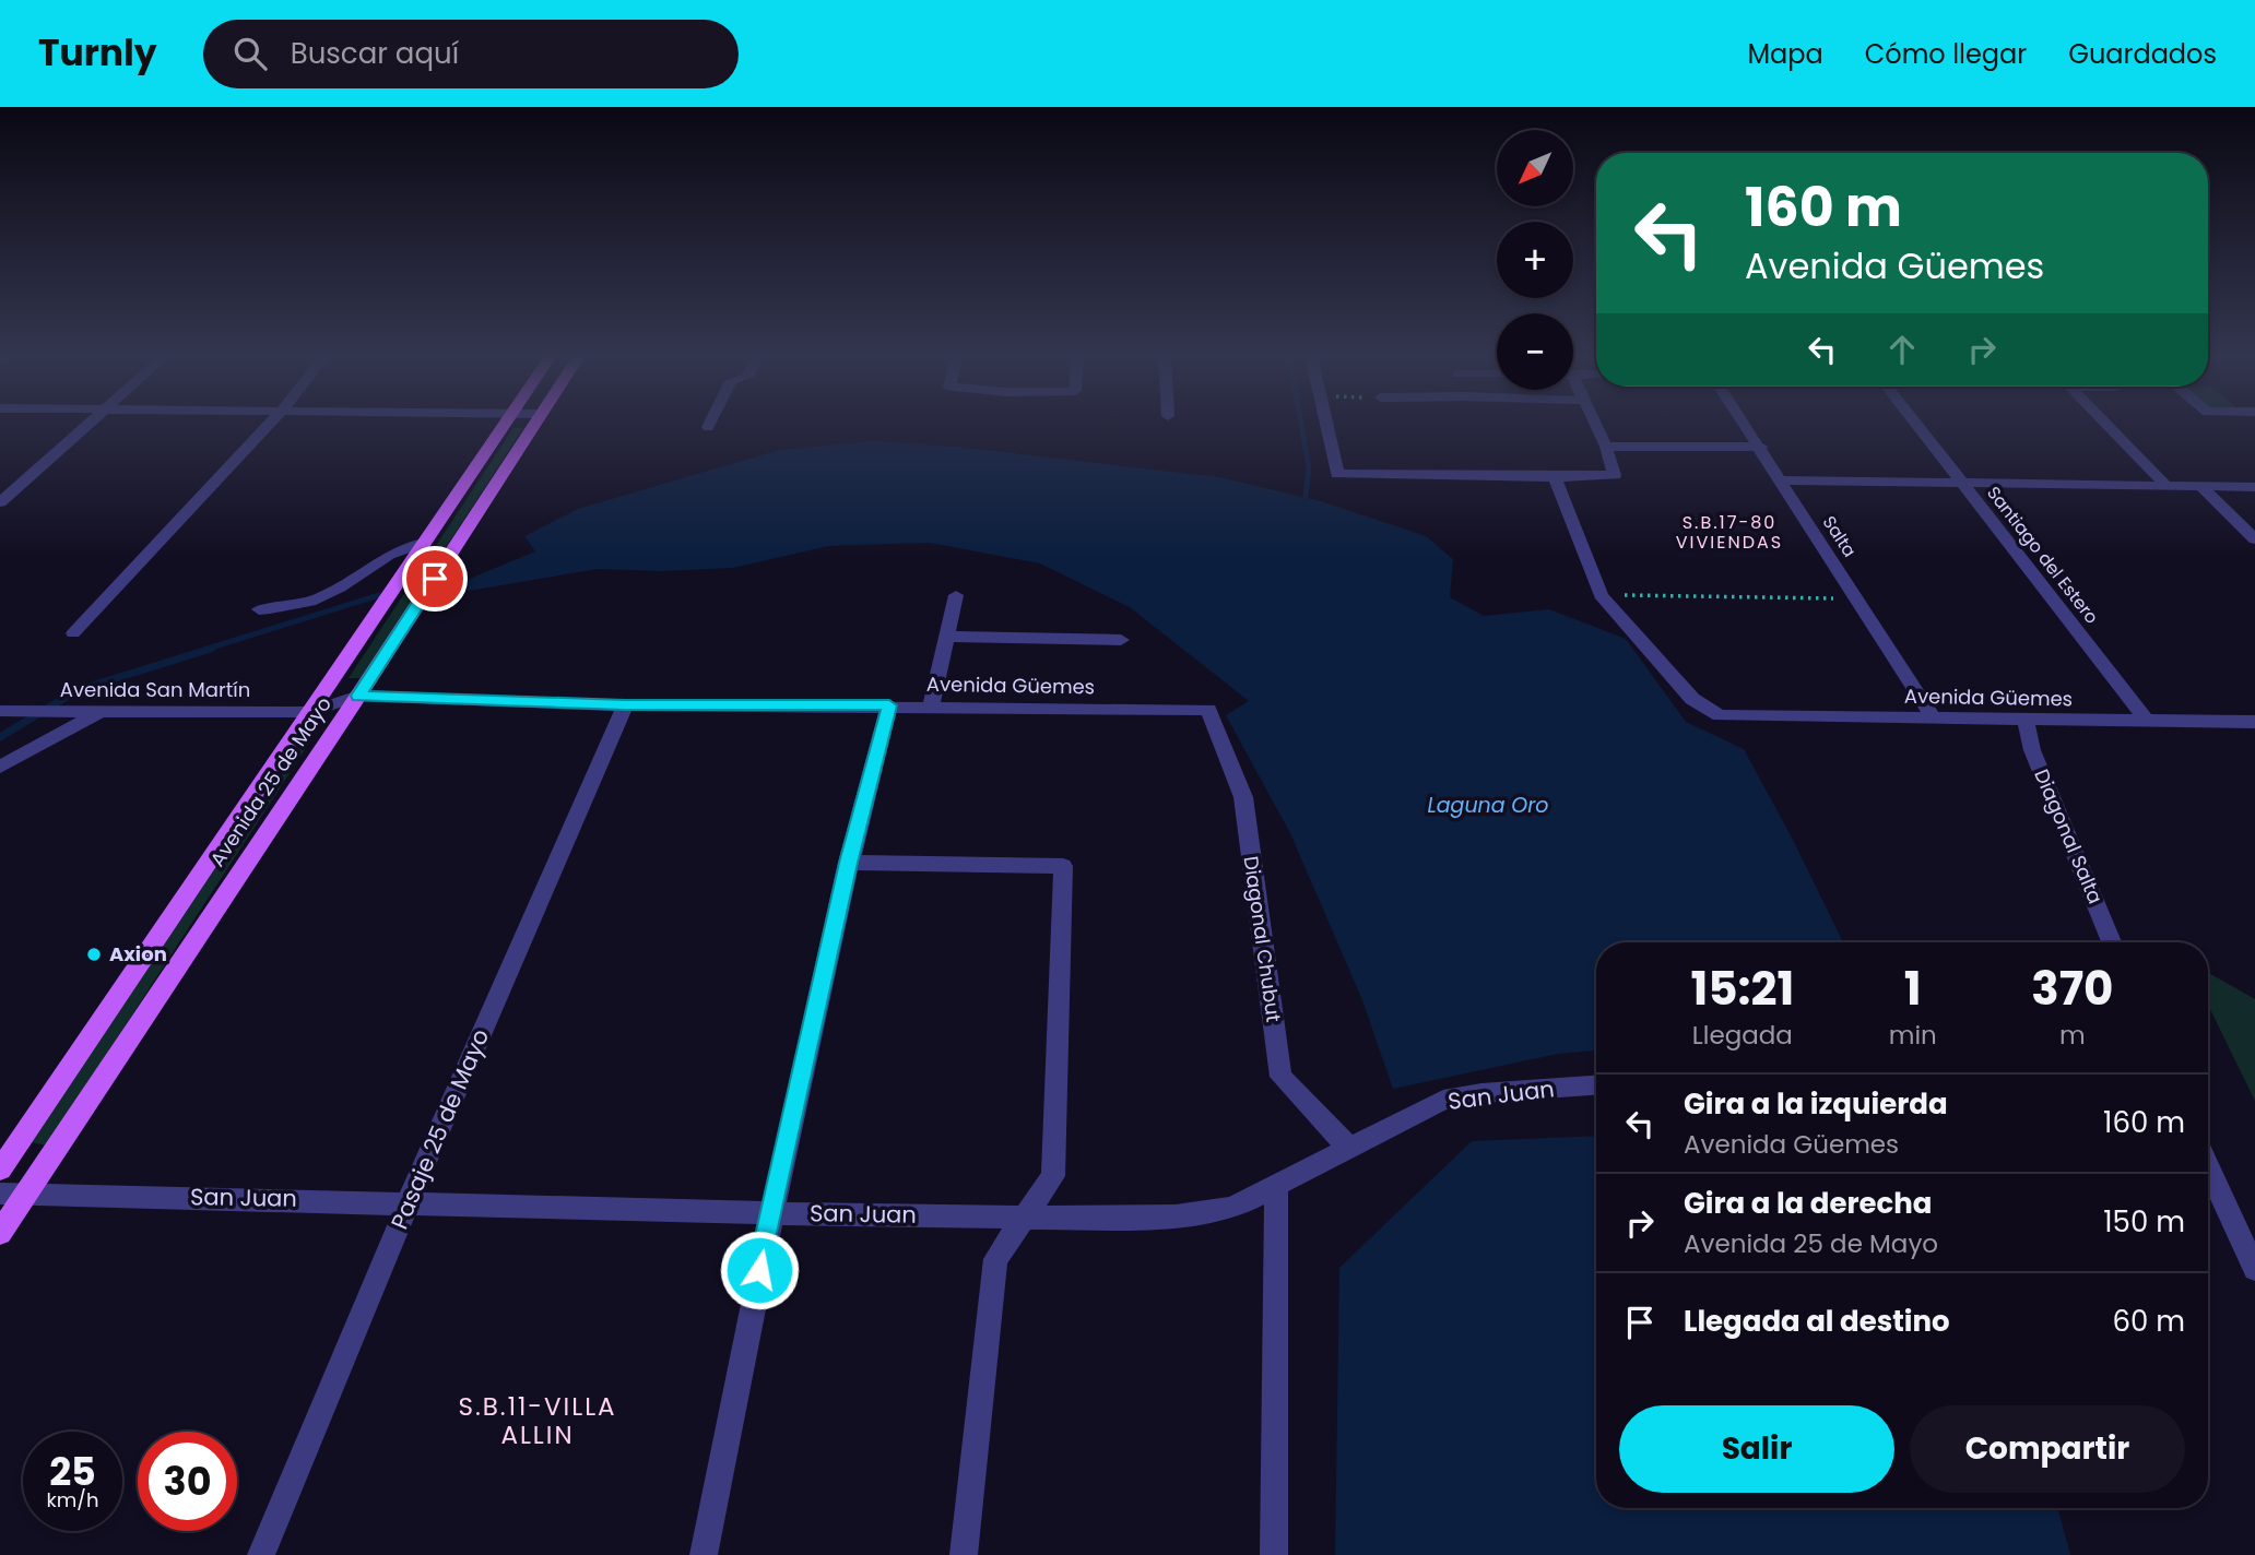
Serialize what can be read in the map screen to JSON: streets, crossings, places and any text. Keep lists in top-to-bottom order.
{
  "streets": {
    "main road": ["Avenida 25 de Mayo"],
    "street": [
      "Salta",
      "Santiago del Estero",
      "Avenida Güemes",
      "Avenida San Martín",
      "Diagonal Salta",
      "Diagonal Chubut",
      "San Juan",
      "Pasaje 25 de Mayo"
    ]
  },
  "crossings": [
    ["Salta", "Avenida Güemes"],
    ["Santiago del Estero", "Avenida Güemes"],
    ["Avenida Güemes", "Avenida San Martín"],
    ["Avenida Güemes", "Avenida 25 de Mayo"],
    ["Avenida Güemes", "Diagonal Salta"],
    ["Avenida Güemes", "Diagonal Chubut"],
    ["Avenida Güemes", "Pasaje 25 de Mayo"],
    ["Avenida San Martín", "Avenida 25 de Mayo"],
    ["Avenida 25 de Mayo", "San Juan"],
    ["Diagonal Chubut", "San Juan"],
    ["San Juan", "Pasaje 25 de Mayo"]
  ],
  "districts": ["S.B.17-80 VIVIENDAS", "S.B.11-VILLA ALLIN"],
  "water": ["Laguna Oro"],
  "places": ["Axion"],
  "north": "bottom left",
  "page": {
    "header": "Turnly",
    "search": "Buscar aquí",
    "nav": ["Mapa", "Cómo llegar", "Guardados"],
    "map_buttons": ["+", "−"],
    "turn": ["160 m", "Avenida Güemes"],
    "eta": [
      "15:21",
      "Llegada",
      "1",
      "min",
      "370",
      "m"
    ],
    "list": [
      {
        "name": "Gira a la izquierda",
        "note": "Avenida Güemes",
        "value": "160 m"
      },
      {
        "name": "Gira a la derecha",
        "note": "Avenida 25 de Mayo",
        "value": "150 m"
      },
      {
        "name": "Llegada al destino",
        "value": "60 m"
      }
    ],
    "buttons": ["Salir", "Compartir"],
    "speed": "25 km/h",
    "limit": "30"
  }
}
